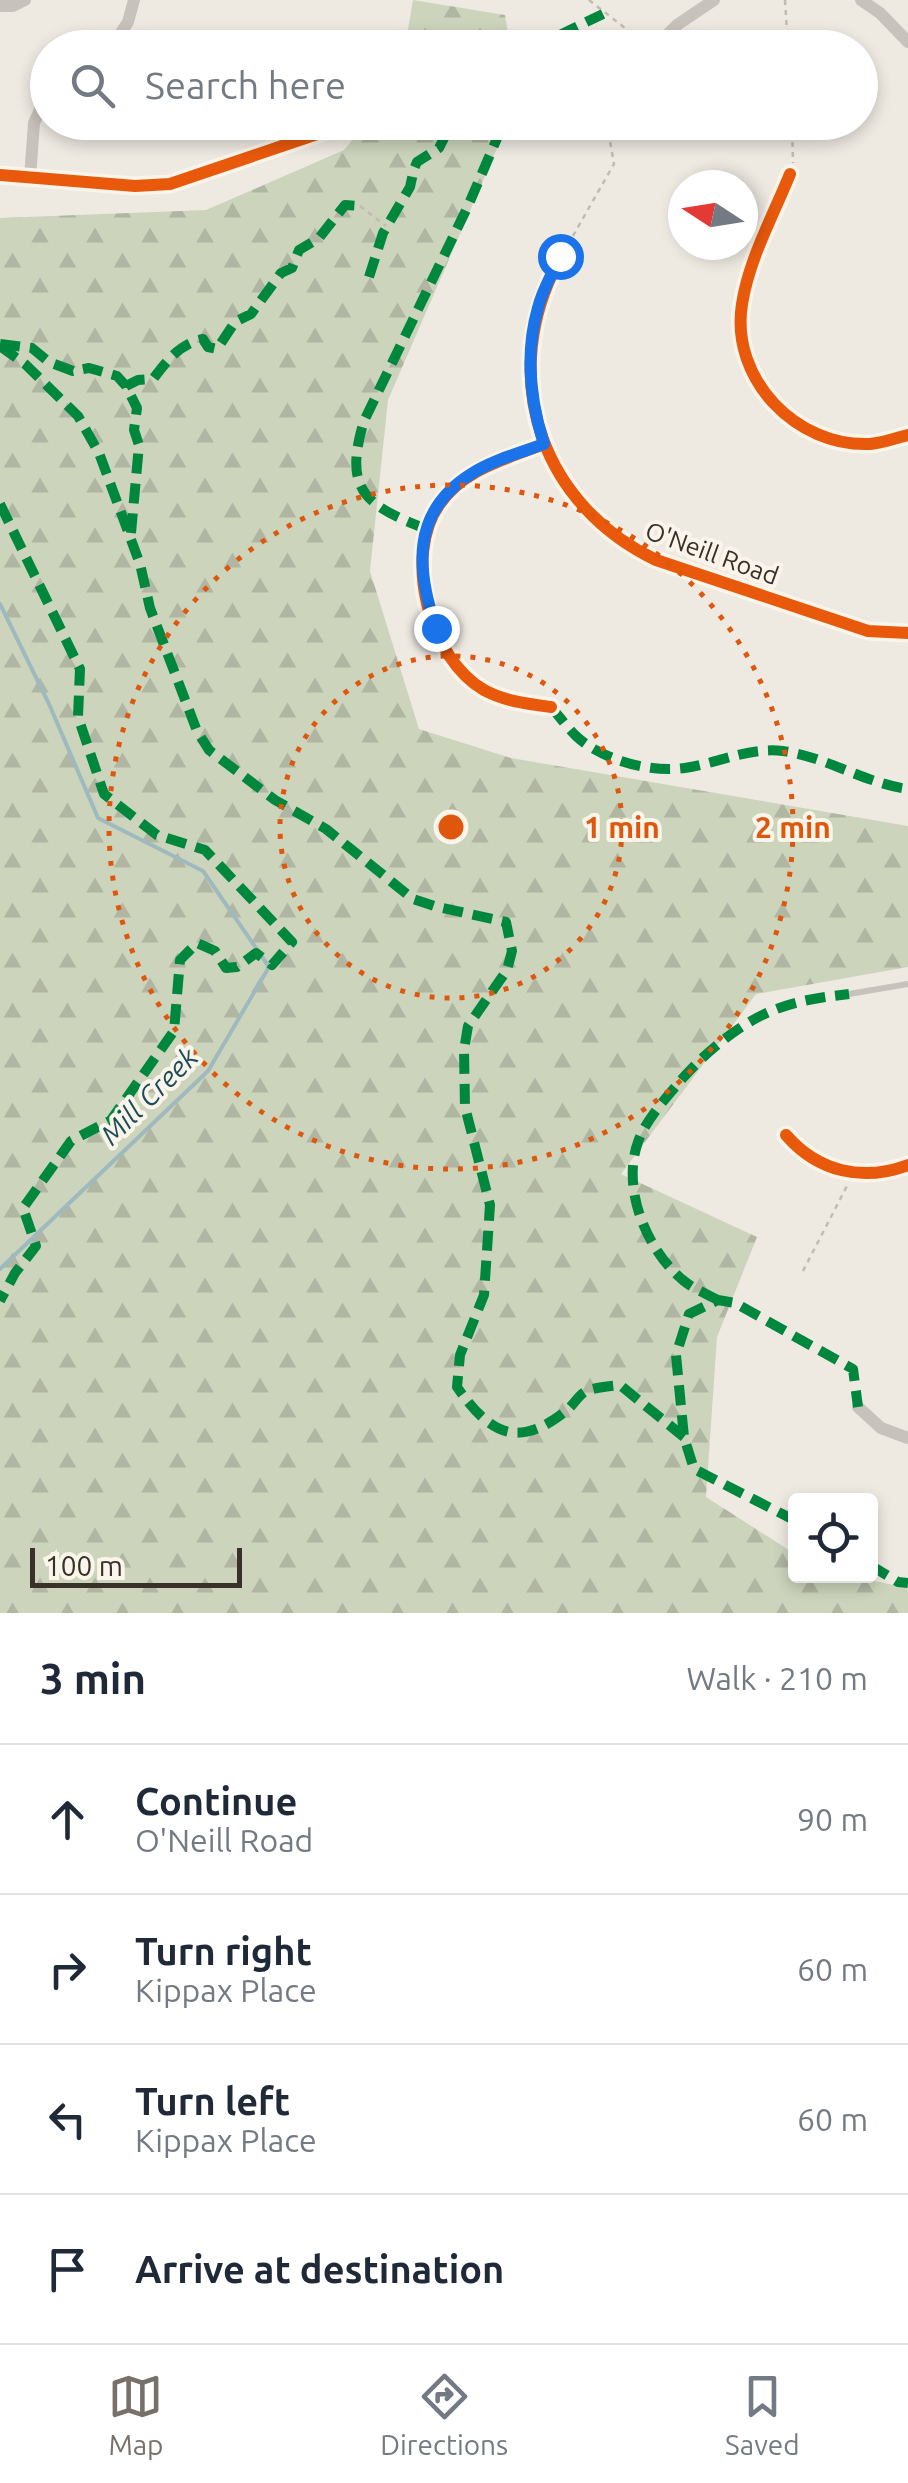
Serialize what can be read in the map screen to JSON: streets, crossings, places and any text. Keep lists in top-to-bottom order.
{
  "streets": {
    "street": ["O'Neill Road"]
  },
  "water": ["Mill Creek"],
  "scale_bar": "100 m",
  "north": "left",
  "page": {
    "search": "Search here",
    "scale": "100 m",
    "heading": ["3 min", "Walk · 210 m"],
    "list": [
      ["Continue", "O'Neill Road", "90 m"],
      ["Turn right", "Kippax Place", "60 m"],
      ["Turn left", "Kippax Place", "60 m"],
      "Arrive at destination"
    ],
    "nav": ["Map", "Directions", "Saved"]
  },
  "rings": ["1 min", "2 min"]
}
